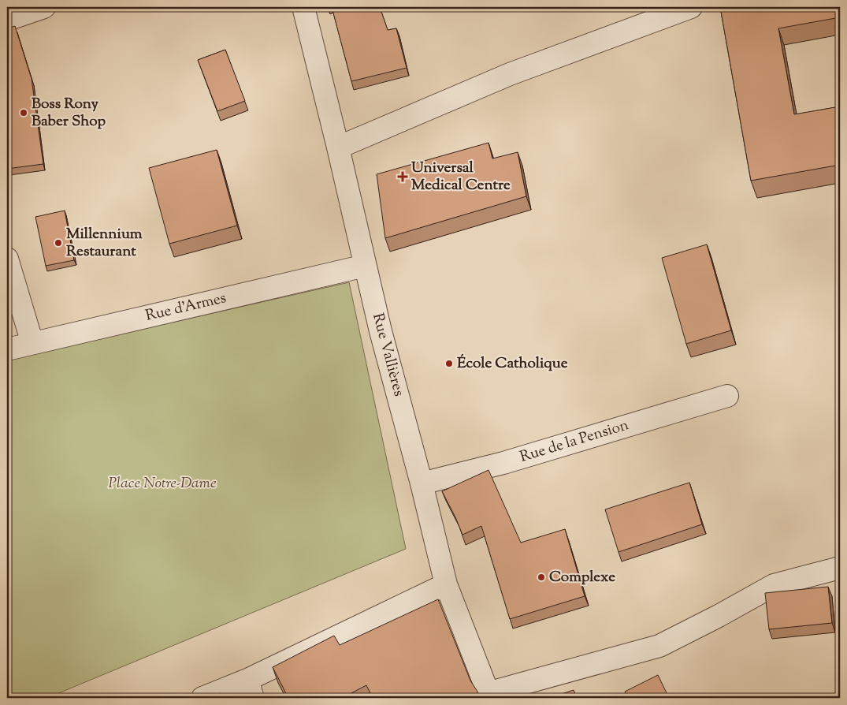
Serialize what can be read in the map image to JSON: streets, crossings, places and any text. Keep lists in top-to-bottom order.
{
  "streets": {
    "street": ["Rue d'Armes", "Rue Vallières", "Rue de la Pension"]
  },
  "crossings": [
    ["Rue d'Armes", "Rue Vallières"],
    ["Rue Vallières", "Rue de la Pension"]
  ],
  "parks": ["Place Notre-Dame"],
  "places": {
    "other": [
      "Boss Rony Baber Shop",
      "Millennium Restaurant",
      "École Catholique",
      "Complexe"
    ],
    "health": ["Universal Medical Centre"]
  }
}
